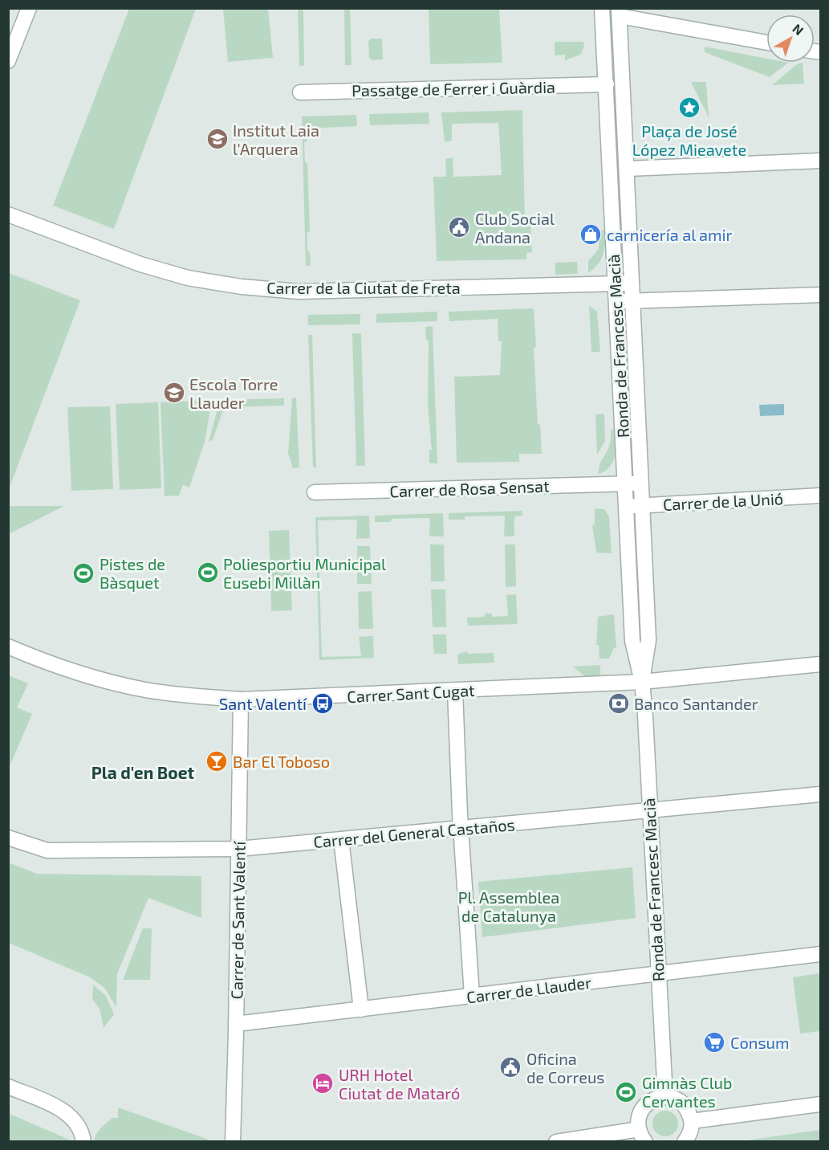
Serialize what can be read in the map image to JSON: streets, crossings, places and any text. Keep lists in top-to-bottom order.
{
  "streets": {
    "street": [
      "Passatge de Ferrer i Guàrdia",
      "Carrer de la Ciutat de Freta",
      "Ronda de Francesc Macià",
      "Carrer de Rosa Sensat",
      "Carrer de la Unió",
      "Carrer Sant Cugat",
      "Carrer del General Castaños",
      "Carrer de Sant Valentí",
      "Carrer de Llauder"
    ]
  },
  "crossings": [
    ["Passatge de Ferrer i Guàrdia", "Ronda de Francesc Macià"],
    ["Carrer de la Ciutat de Freta", "Ronda de Francesc Macià"],
    ["Ronda de Francesc Macià", "Carrer de Rosa Sensat"],
    ["Ronda de Francesc Macià", "Carrer de la Unió"],
    ["Ronda de Francesc Macià", "Carrer Sant Cugat"],
    ["Ronda de Francesc Macià", "Carrer del General Castaños"],
    ["Ronda de Francesc Macià", "Carrer de Llauder"],
    ["Carrer Sant Cugat", "Carrer de Sant Valentí"],
    ["Carrer del General Castaños", "Carrer de Sant Valentí"],
    ["Carrer de Sant Valentí", "Carrer de Llauder"]
  ],
  "districts": ["Pla d'en Boet"],
  "parks": ["Pl. Assemblea de Catalunya"],
  "places": {
    "place": ["Plaça de José López Mieavete"],
    "school or university": ["Institut Laia l'Arquera", "Escola Torre Llauder"],
    "public building": ["Club Social Andana", "Oficina de Correus"],
    "shop": ["carnicería al amir"],
    "sports": ["Poliesportiu Municipal Eusebi Millàn", "Pistes de Bàsquet", "Gimnàs Club Cervantes"],
    "bus stop": ["Sant Valentí"],
    "bank": ["Banco Santander"],
    "bar": ["Bar El Toboso"],
    "supermarket": ["Consum"],
    "hotel": ["URH Hotel Ciutat de Mataró"]
  },
  "north": "top right"
}
